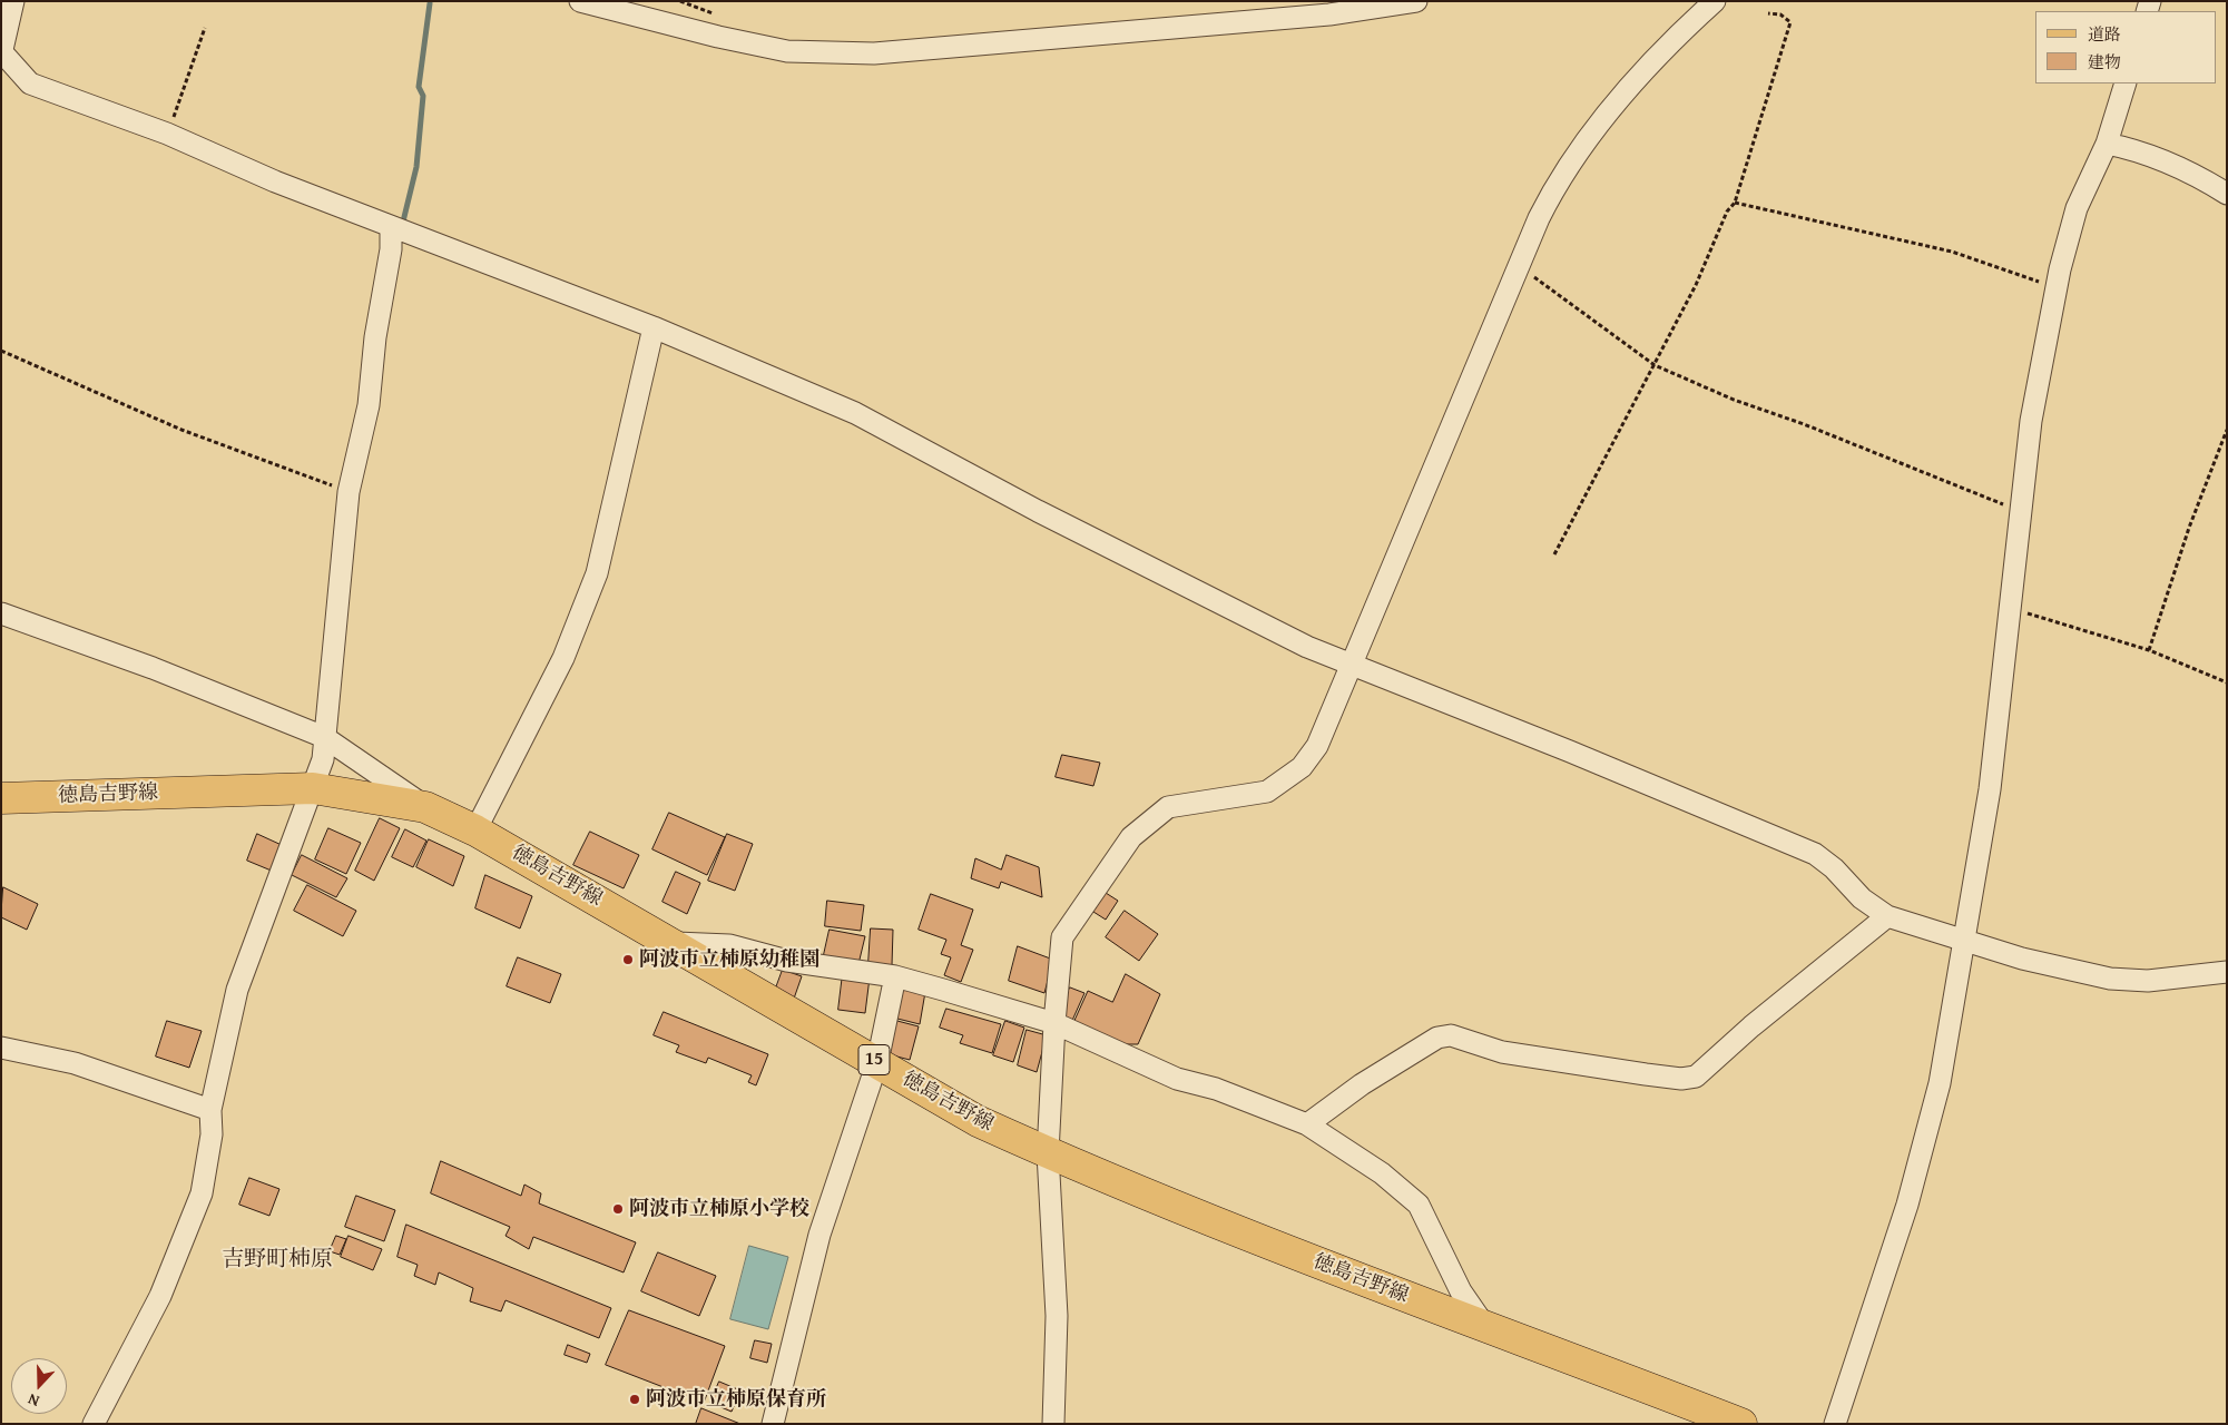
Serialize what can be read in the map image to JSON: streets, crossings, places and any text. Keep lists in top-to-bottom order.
{
  "streets": {
    "main road": ["徳島吉野線", "15"]
  },
  "districts": ["吉野町柿原"],
  "places": ["阿波市立柿原幼稚園", "阿波市立柿原小学校", "阿波市立柿原保育所"],
  "legend": ["道路", "建物"],
  "north": "bottom"
}
